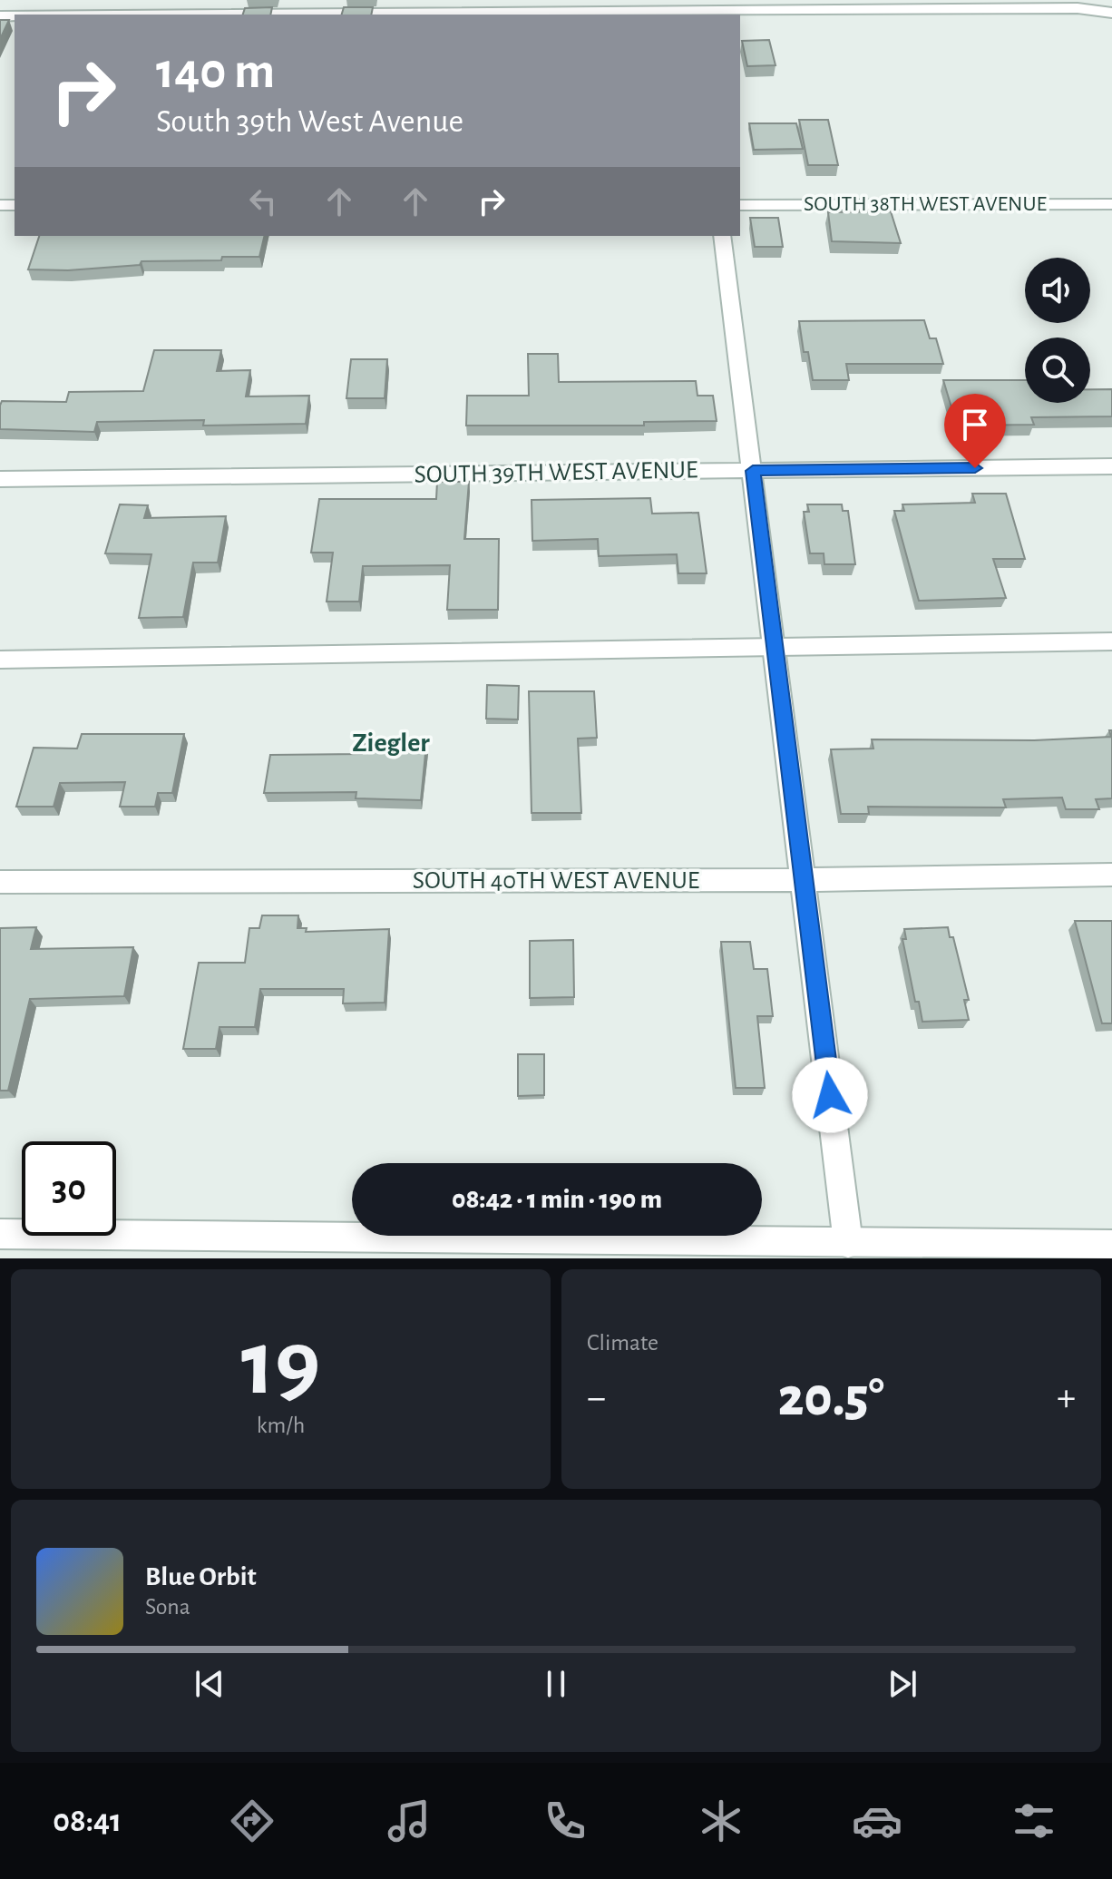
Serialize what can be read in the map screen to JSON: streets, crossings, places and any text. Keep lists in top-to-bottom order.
{
  "streets": {
    "street": ["SOUTH 38TH WEST AVENUE", "SOUTH 39TH WEST AVENUE", "SOUTH 40TH WEST AVENUE"]
  },
  "districts": ["Ziegler"],
  "page": {
    "turn": ["140 m", "South 39th West Avenue"],
    "limit": "30",
    "trip": "08:42 · 1 min · 190 m",
    "tile": [
      ["19", "km/h"],
      "Climate"
    ],
    "heat": ["−", "20.5°", "+"],
    "song": ["Blue Orbit", "Sona"],
    "tabs": "08:41"
  }
}
